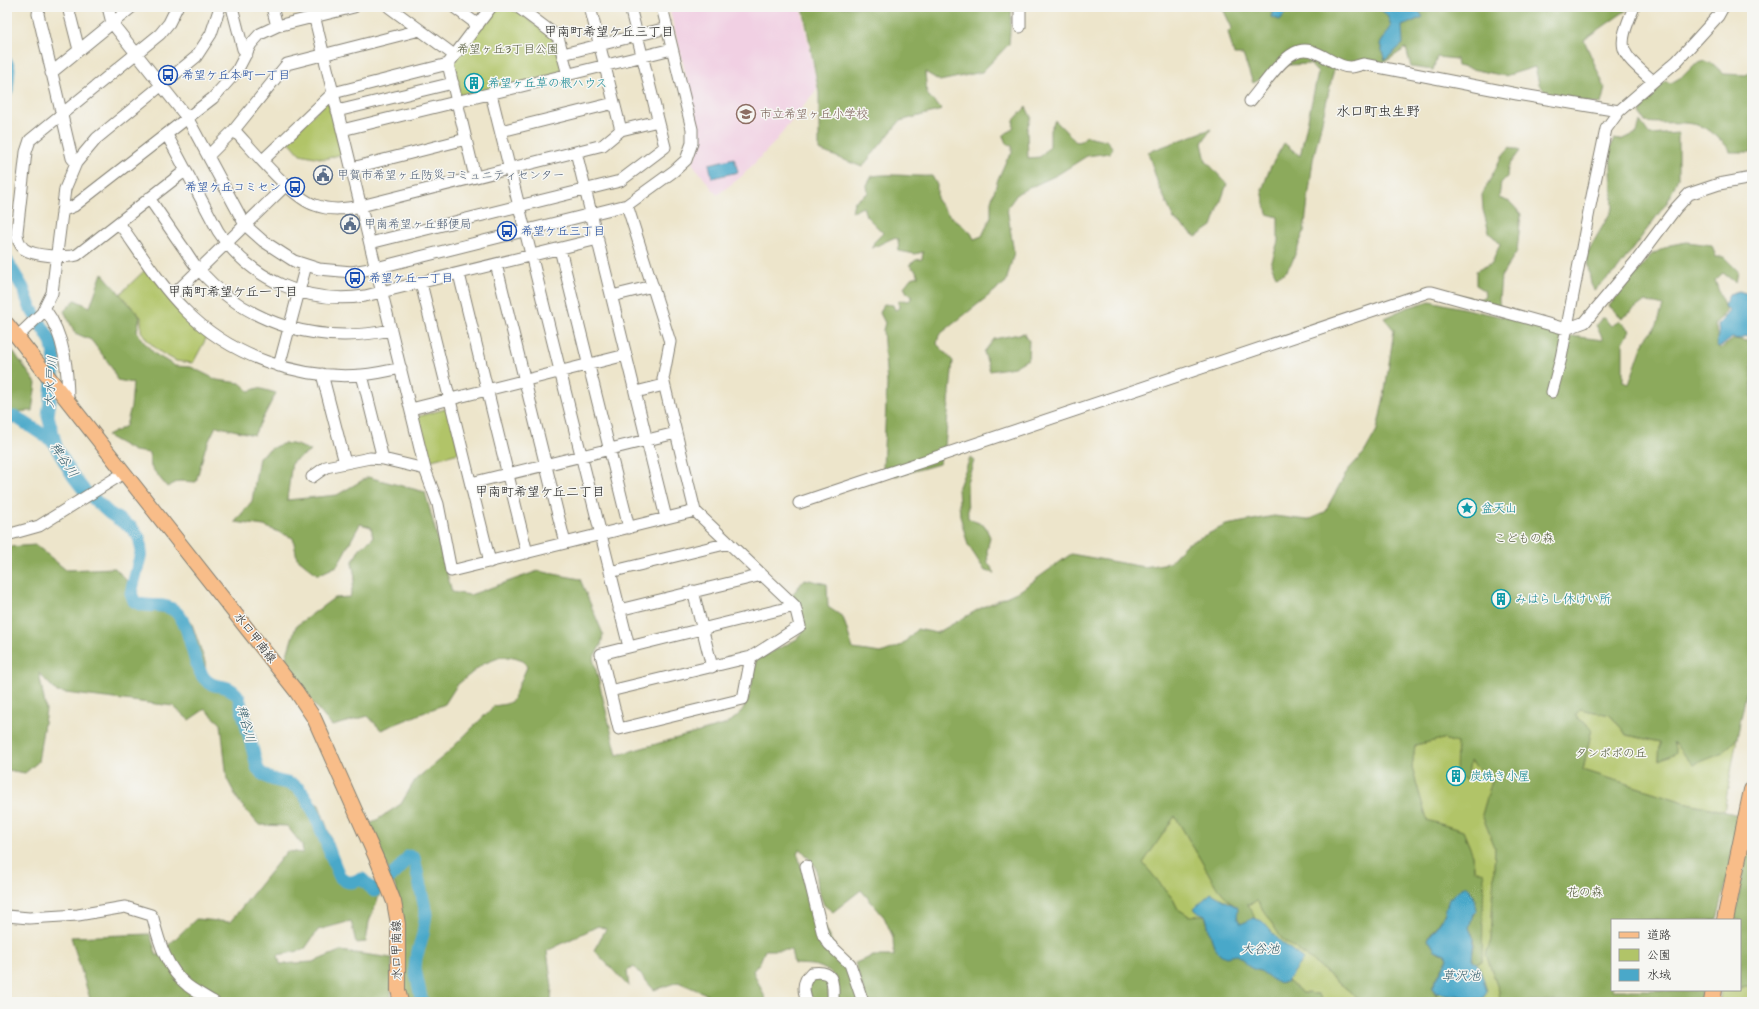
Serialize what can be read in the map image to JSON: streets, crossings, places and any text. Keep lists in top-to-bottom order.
{
  "streets": {
    "main road": ["水口甲南線"]
  },
  "districts": [
    "甲南町希望ケ丘三丁目",
    "水口町虫生野",
    "甲南町希望ケ丘一丁目",
    "甲南町希望ケ丘二丁目"
  ],
  "water": [
    "大水戸川",
    "稗谷川",
    "大谷池",
    "草沢池"
  ],
  "parks": [
    "希望ヶ丘3丁目公園",
    "こどもの森",
    "タンポポの丘",
    "花の森"
  ],
  "places": {
    "bus stop": [
      "希望ケ丘本町一丁目",
      "希望ケ丘コミセン",
      "希望ケ丘三丁目",
      "希望ケ丘一丁目"
    ],
    "building": ["希望ヶ丘草の根ハウス", "みはらし休けい所", "炭焼き小屋"],
    "school or university": ["市立希望ヶ丘小学校"],
    "public building": ["甲賀市希望ヶ丘防災コミュニティセンター", "甲南希望ヶ丘郵便局"],
    "place": ["盆天山"]
  },
  "legend": ["道路", "公園", "水域"]
}
